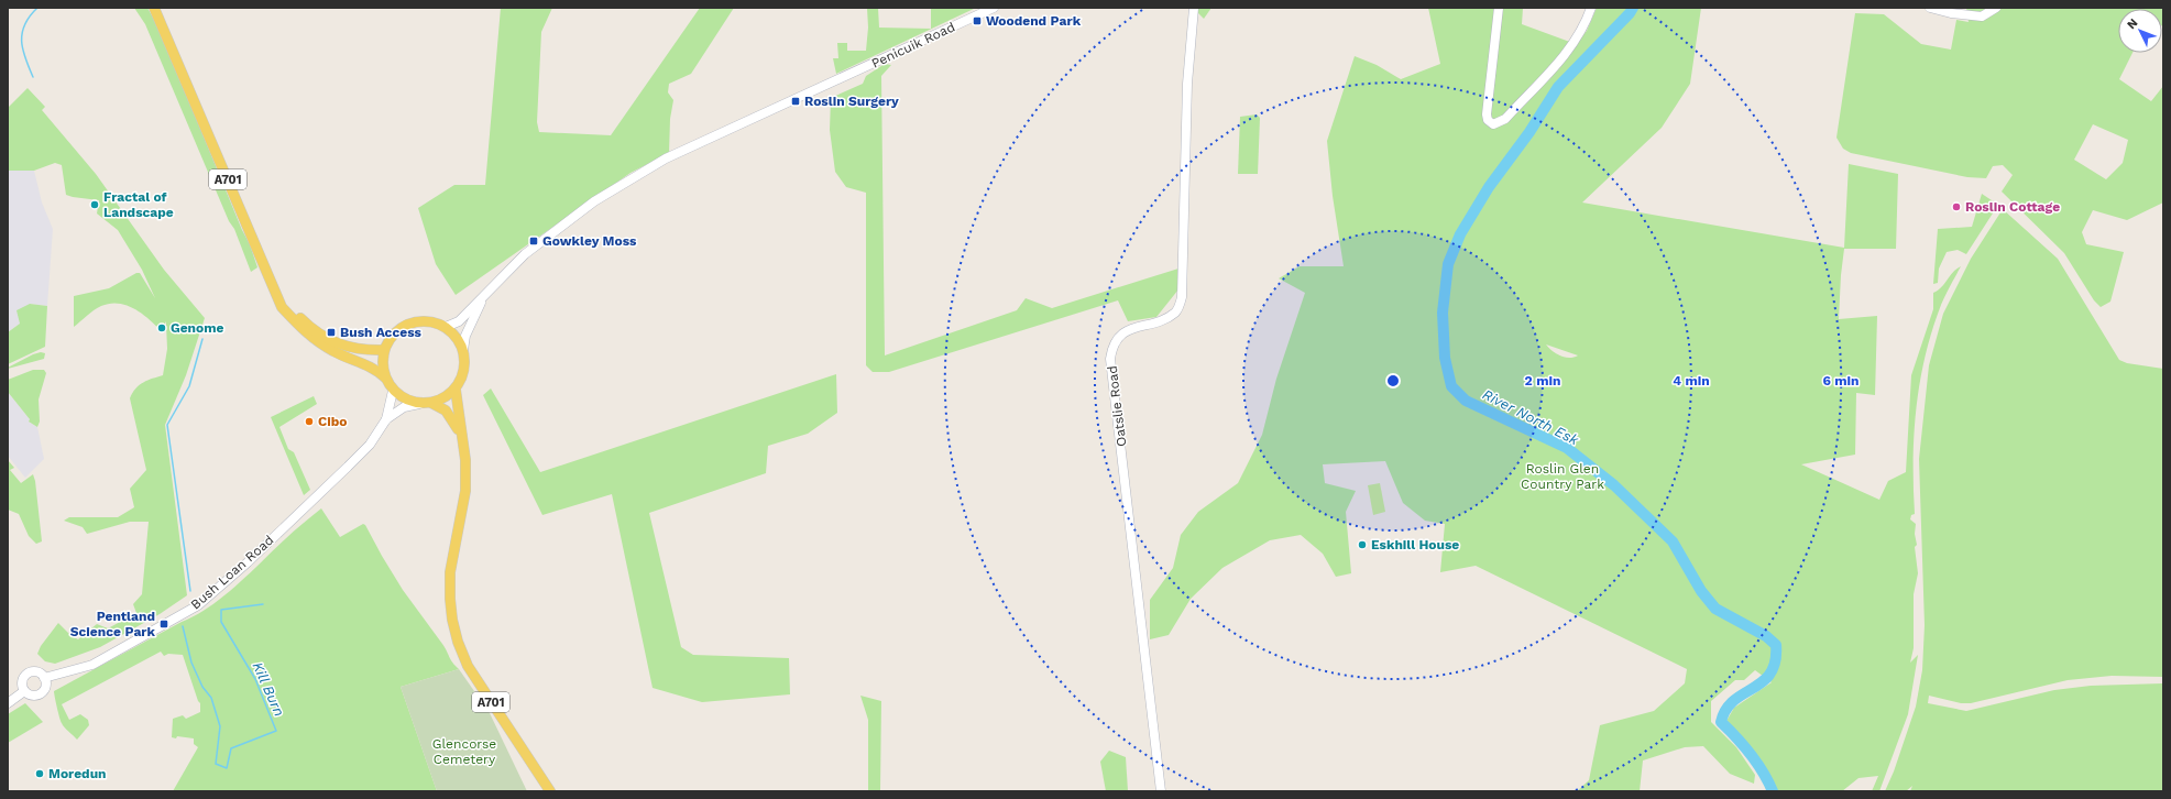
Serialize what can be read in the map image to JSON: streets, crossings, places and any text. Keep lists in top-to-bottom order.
{
  "streets": {
    "main road": ["A701"],
    "street": ["Penicuik Road", "Oatslie Road", "Bush Loan Road"]
  },
  "crossings": [
    ["Penicuik Road", "A701"],
    ["Penicuik Road", "Bush Loan Road"],
    ["A701", "Bush Loan Road"]
  ],
  "water": ["River North Esk", "Kill Burn"],
  "parks": ["Roslin Glen Country Park", "Glencorse Cemetery"],
  "places": {
    "transit": [
      "Woodend Park",
      "Roslin Surgery",
      "Gowkley Moss",
      "Bush Access",
      "Pentland Science Park"
    ],
    "other": [
      "Fractal of Landscape",
      "Roslin Cottage",
      "Genome",
      "Cibo",
      "Eskhill House",
      "Moredun"
    ]
  },
  "north": "top left",
  "rings": ["2 min", "4 min", "6 min"]
}
